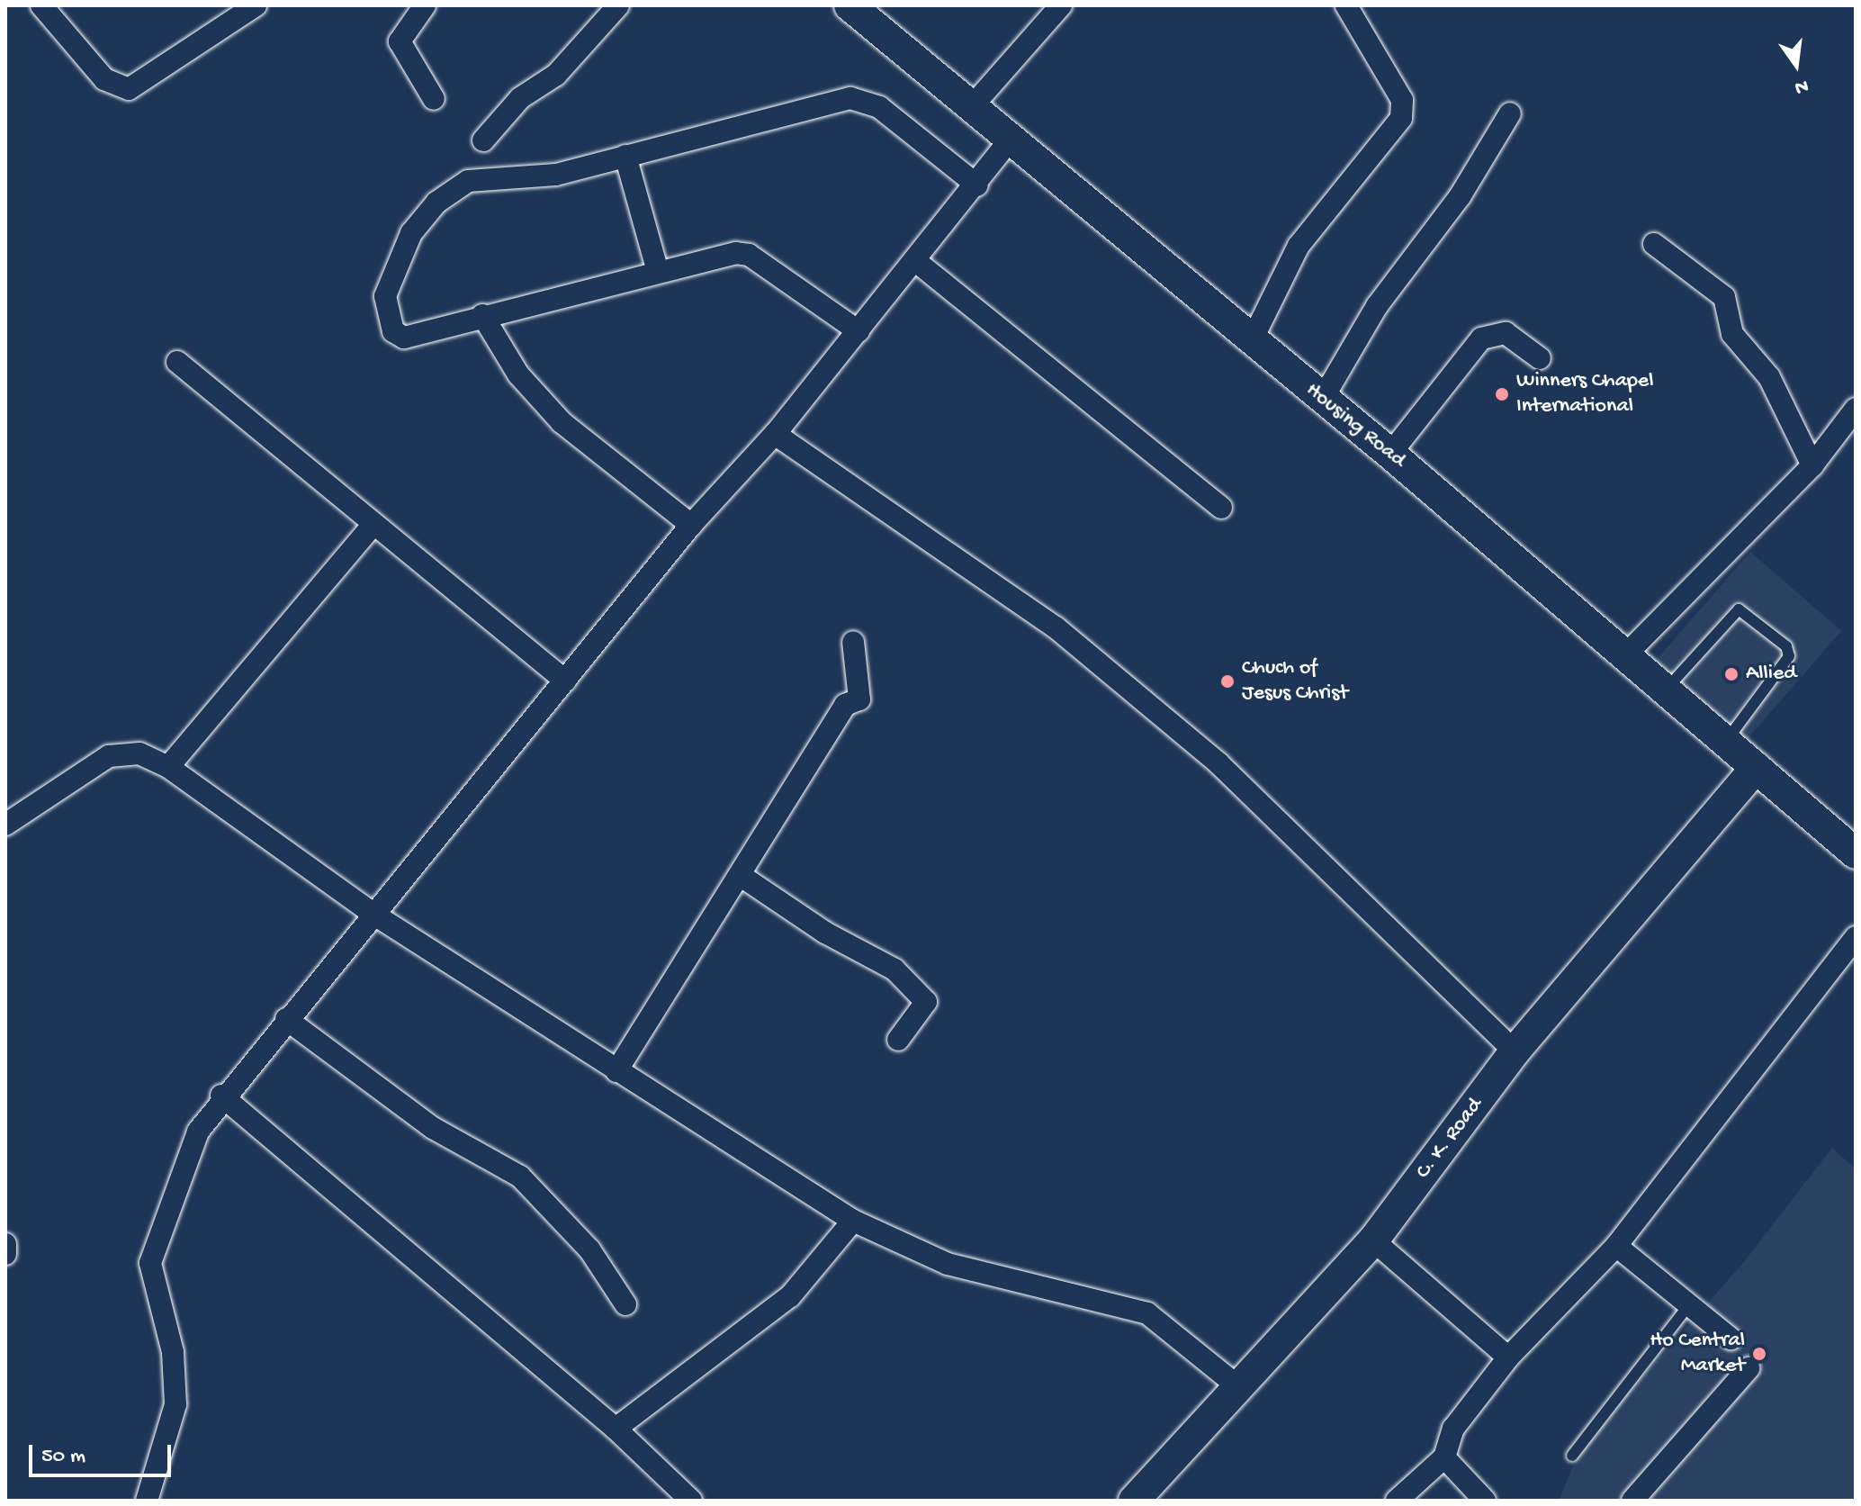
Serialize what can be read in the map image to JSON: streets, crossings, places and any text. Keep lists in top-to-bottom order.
{
  "streets": {
    "street": ["Housing Road", "C. K. Road"]
  },
  "crossings": [
    ["Housing Road", "C. K. Road"]
  ],
  "places": [
    "Winners Chapel International",
    "Allied",
    "Chuch of Jesus Christ",
    "Ho Central Market"
  ],
  "scale_bar": "50 m",
  "north": "bottom"
}
